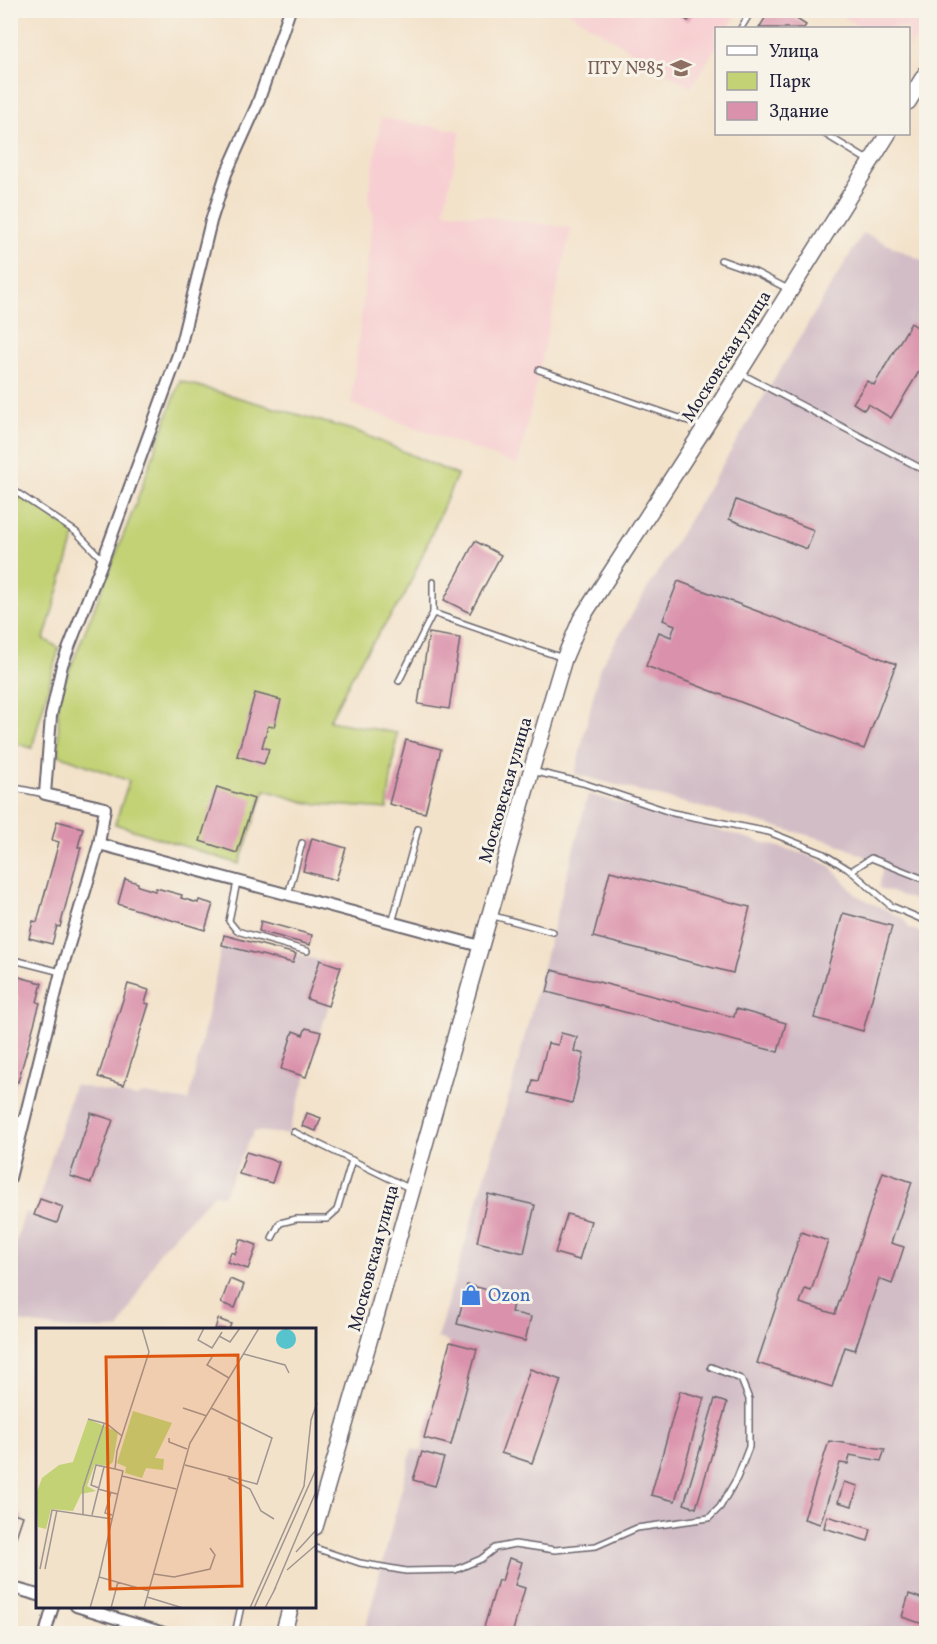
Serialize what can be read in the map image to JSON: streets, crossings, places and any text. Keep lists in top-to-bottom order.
{
  "streets": {
    "main road": ["Московская улица"]
  },
  "places": {
    "school or university": ["ПТУ №85"],
    "shop": ["Ozon"]
  },
  "legend": ["Улица", "Парк", "Здание"]
}
